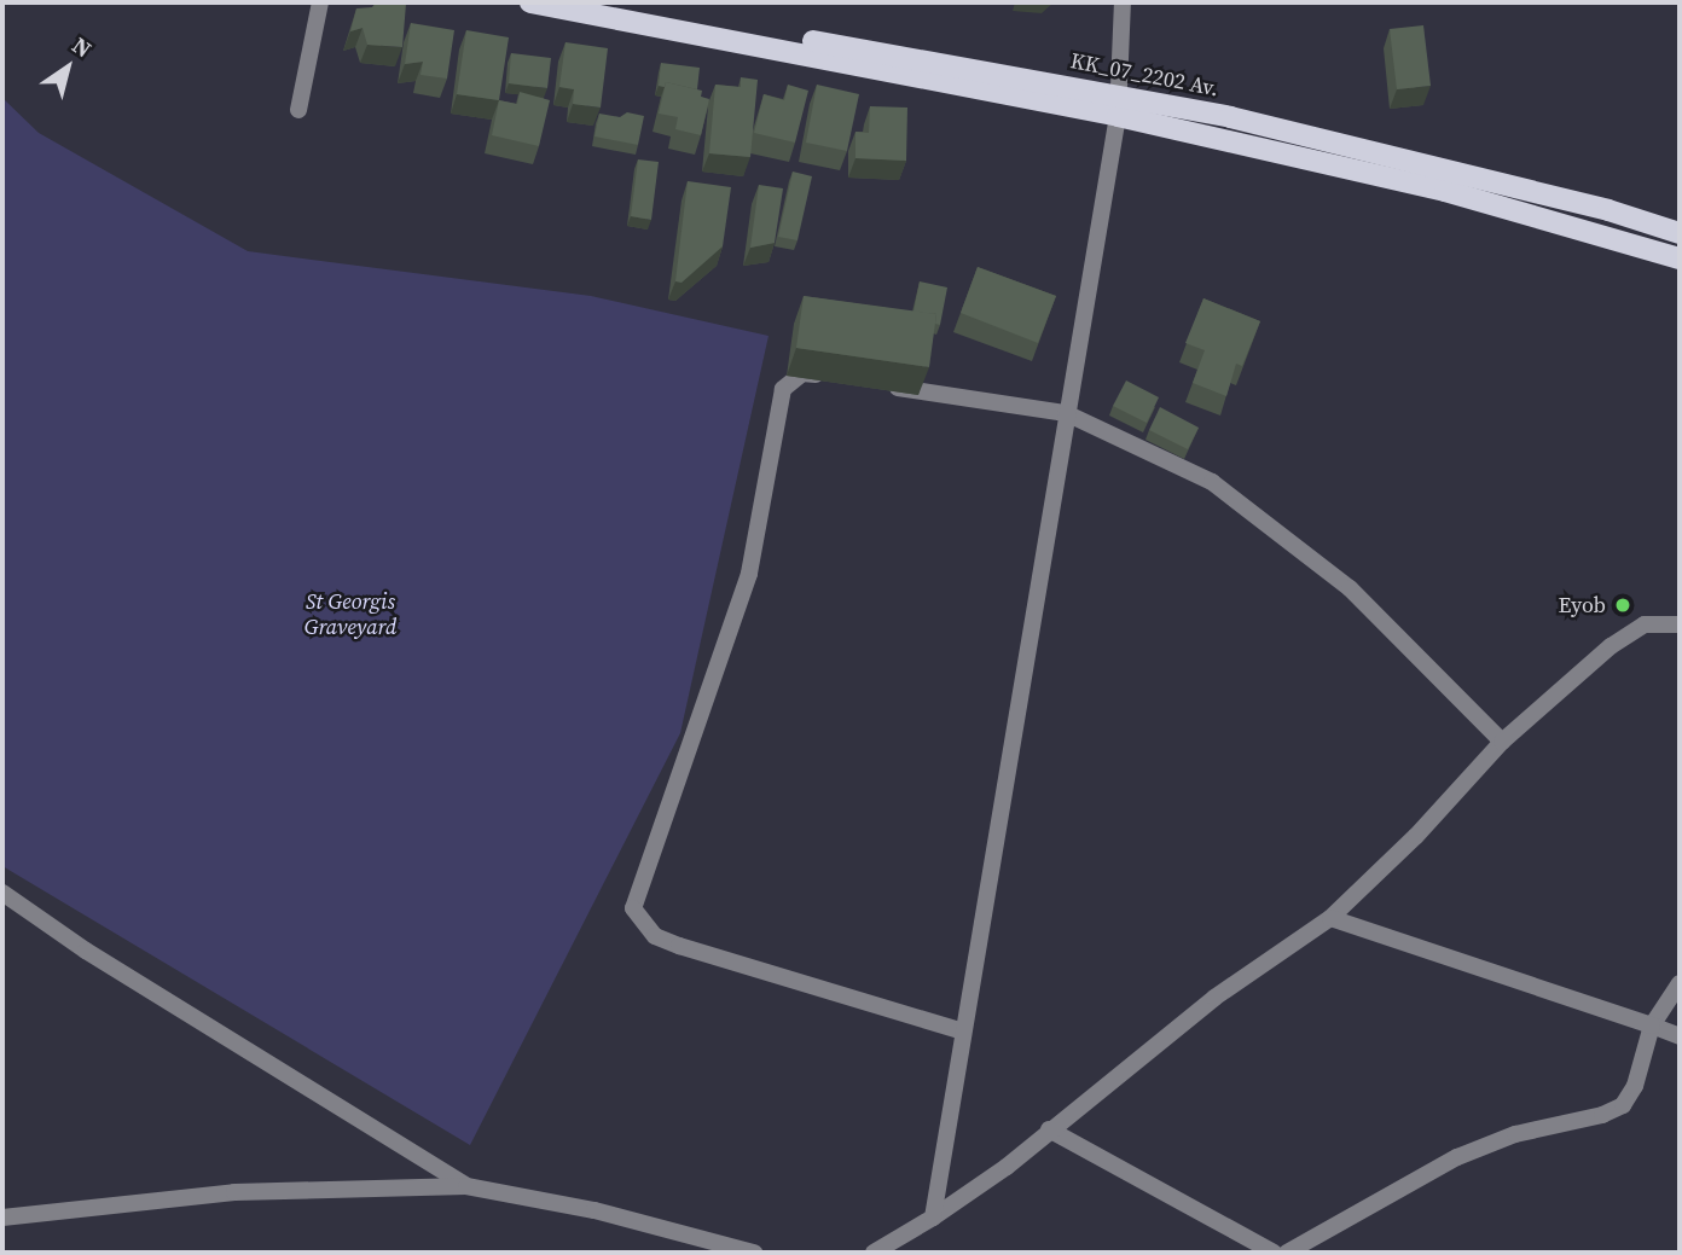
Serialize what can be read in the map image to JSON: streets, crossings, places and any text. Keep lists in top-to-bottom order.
{
  "streets": {
    "main road": ["KK_07_2202 Av."]
  },
  "parks": ["St Georgis Graveyard"],
  "places": ["Eyob"],
  "north": "top right"
}
